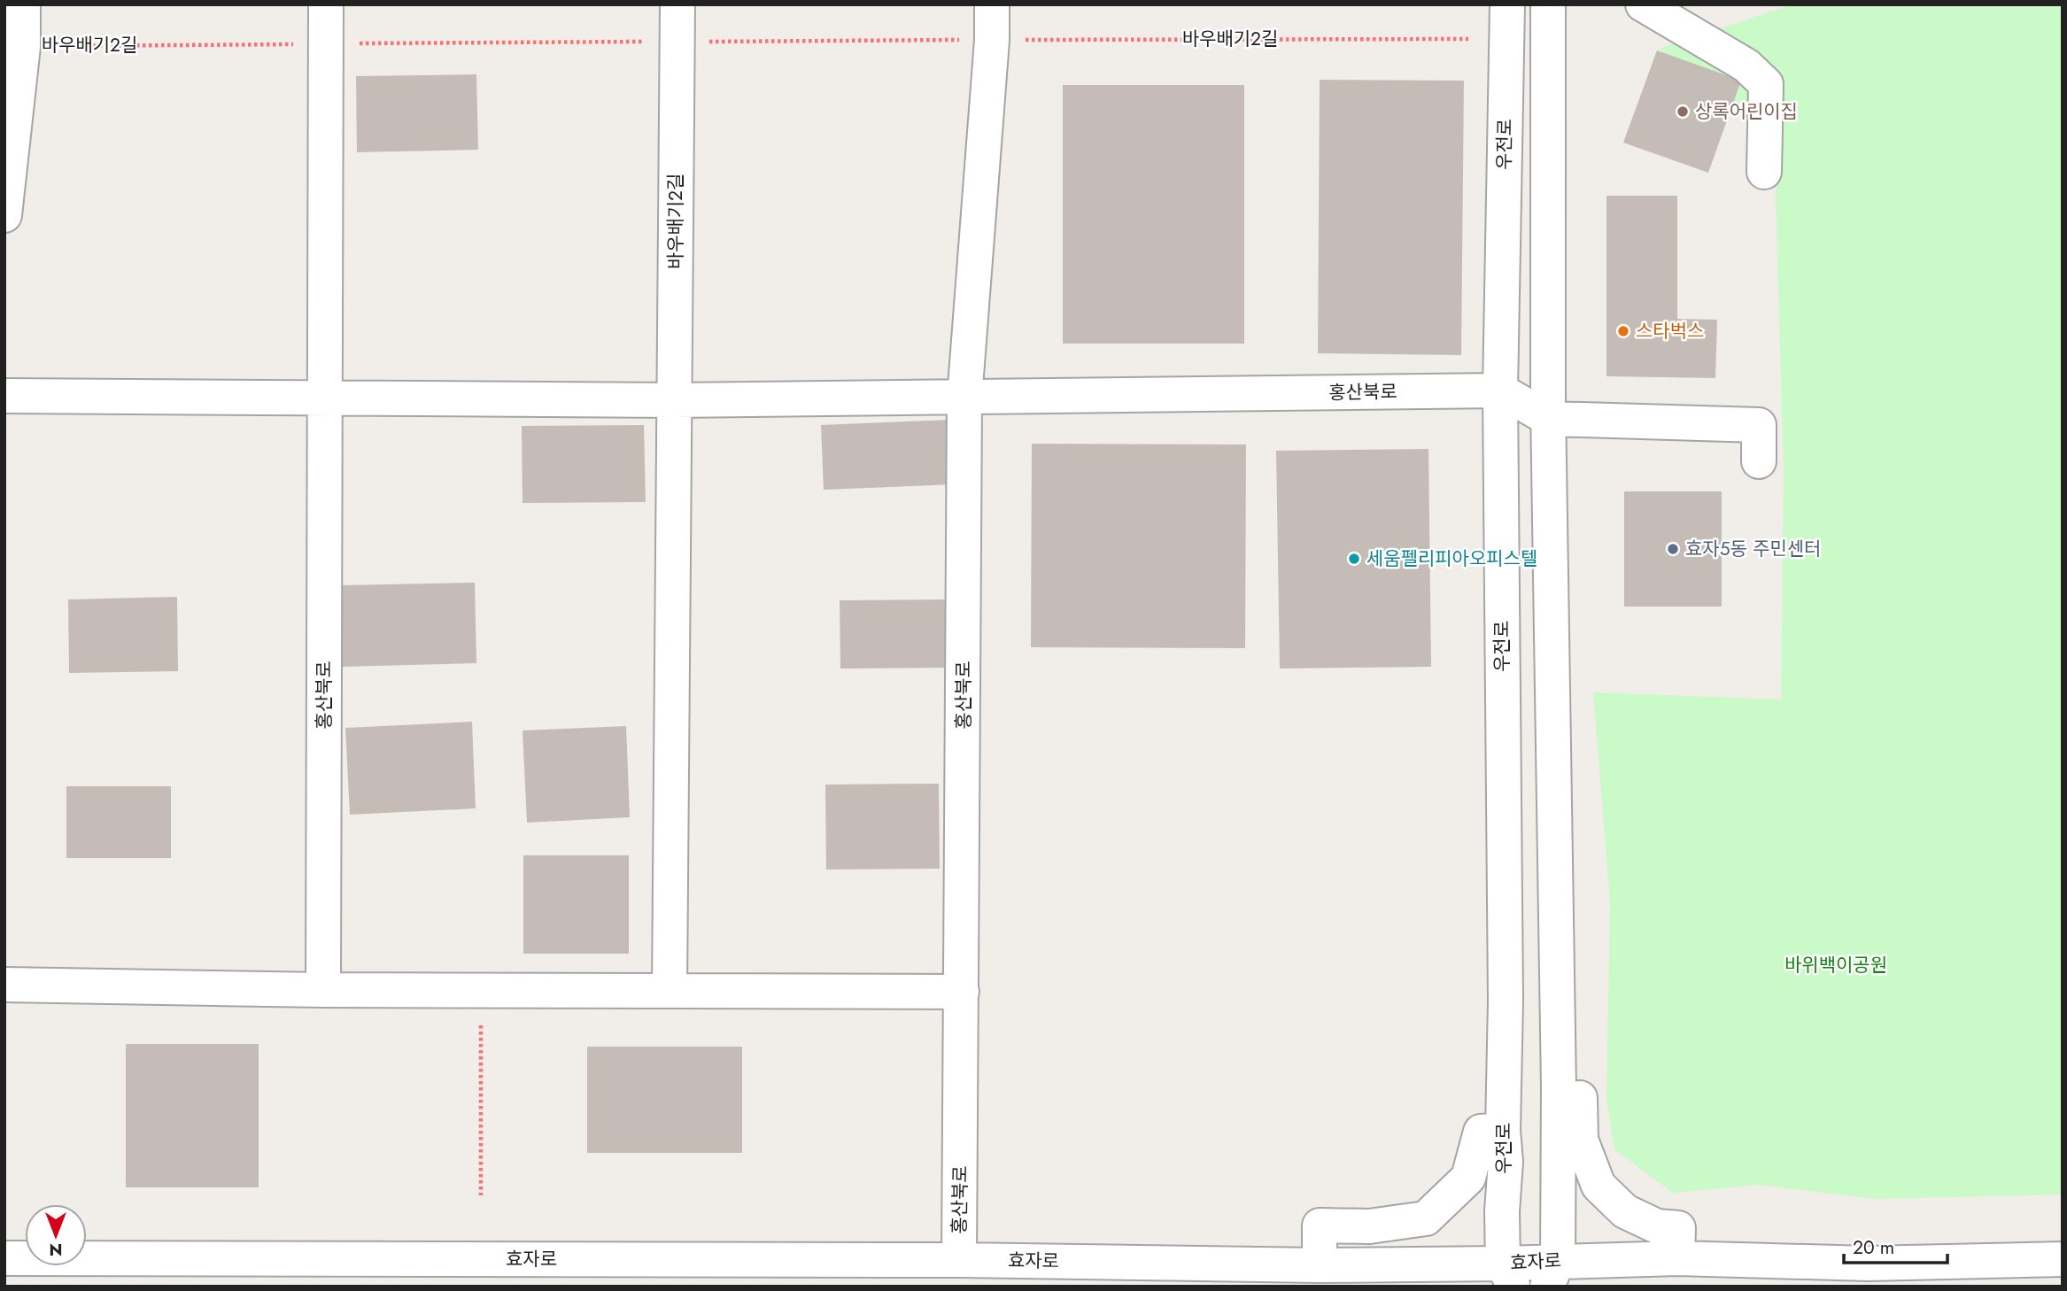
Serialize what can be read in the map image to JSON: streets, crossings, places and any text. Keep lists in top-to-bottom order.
{
  "streets": {
    "street": [
      "바우배기2길",
      "우전로",
      "홍산북로",
      "효자로"
    ]
  },
  "crossings": [
    ["바우배기2길", "홍산북로"],
    ["우전로", "홍산북로"],
    ["우전로", "효자로"],
    ["홍산북로", "효자로"]
  ],
  "parks": ["바위백이공원"],
  "places": [
    "상록어린이집",
    "스타벅스",
    "효자5동 주민센터",
    "세움펠리피아오피스텔"
  ],
  "scale_bar": "20 m",
  "north": "bottom"
}
